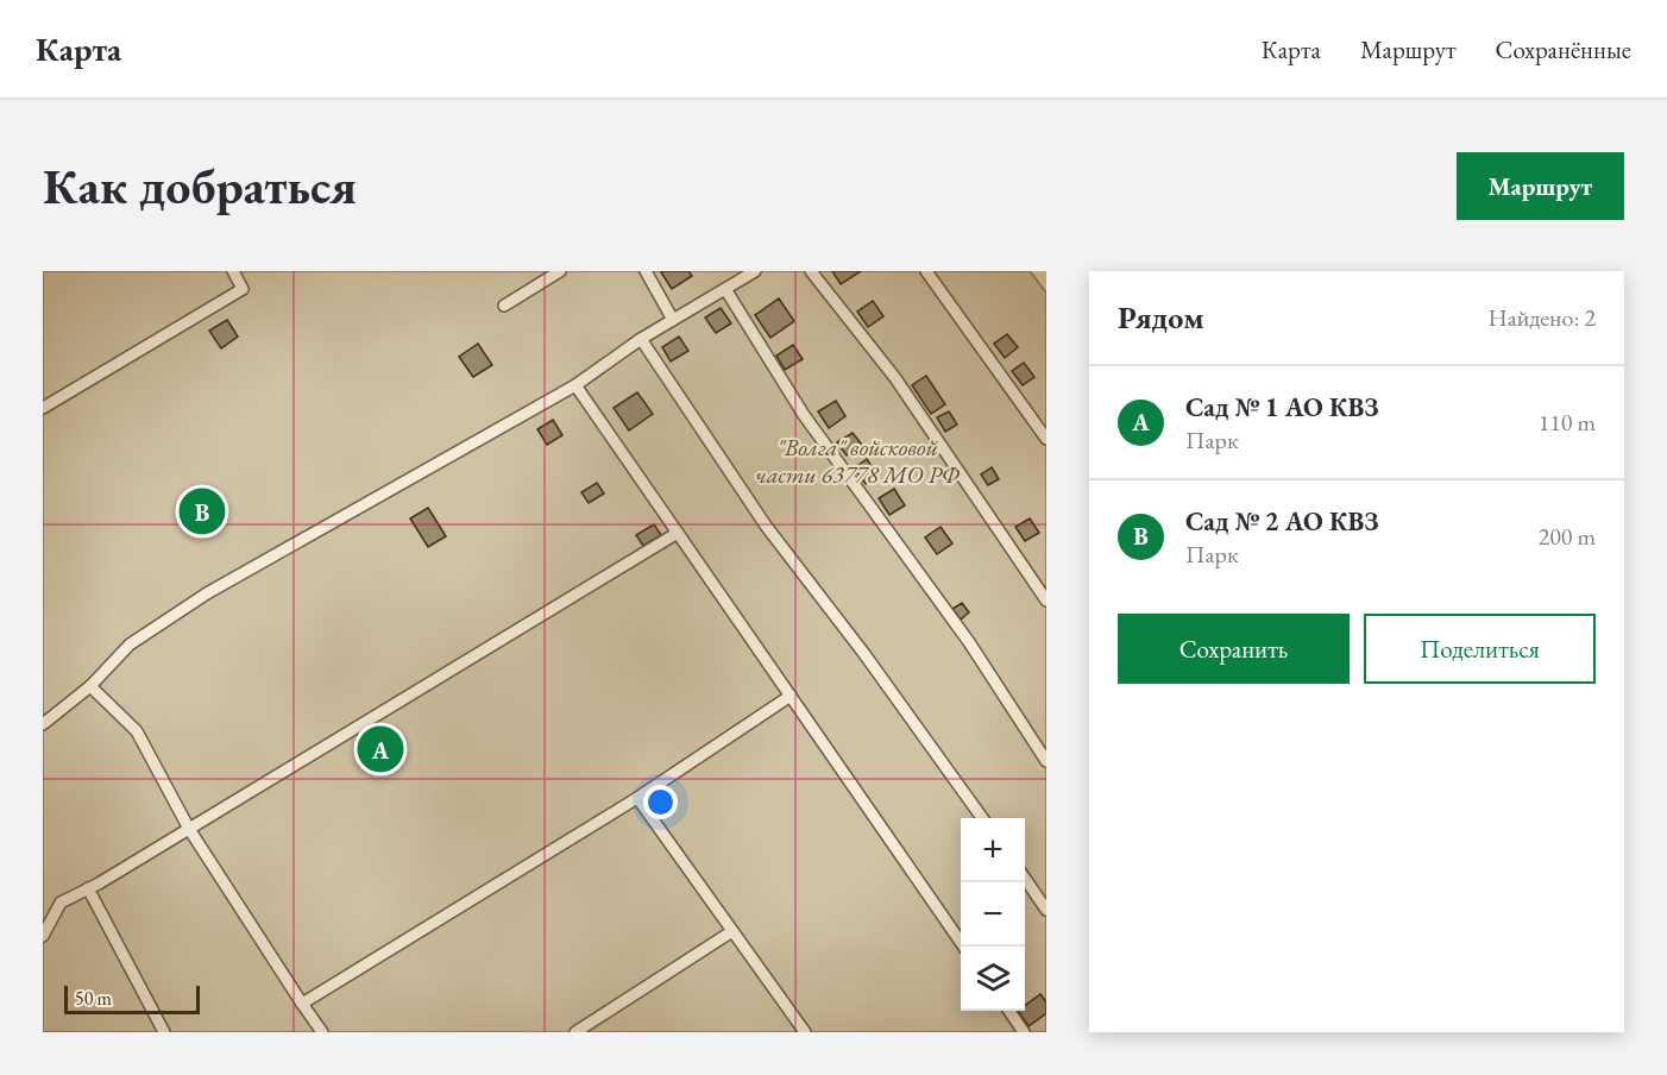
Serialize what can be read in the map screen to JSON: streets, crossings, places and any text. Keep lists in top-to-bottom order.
{
  "parks": ["\"Волга\" войсковой части 63778 МО РФ"],
  "scale_bar": "50 m",
  "page": {
    "header": "Карта",
    "nav": ["Карта", "Маршрут", "Сохранённые"],
    "buttons": [
      "Маршрут",
      ["Сохранить", "Поделиться"]
    ],
    "title": "Как добраться",
    "heading": ["Рядом", "Найдено: 2"],
    "list": [
      {
        "mark": "A",
        "name": "Сад № 1 АО КВЗ",
        "note": "Парк",
        "value": "110 m"
      },
      {
        "mark": "B",
        "name": "Сад № 2 АО КВЗ",
        "note": "Парк",
        "value": "200 m"
      }
    ],
    "pins": ["B", "A"],
    "map_buttons": ["+", "−"],
    "scale": "50 m"
  }
}
